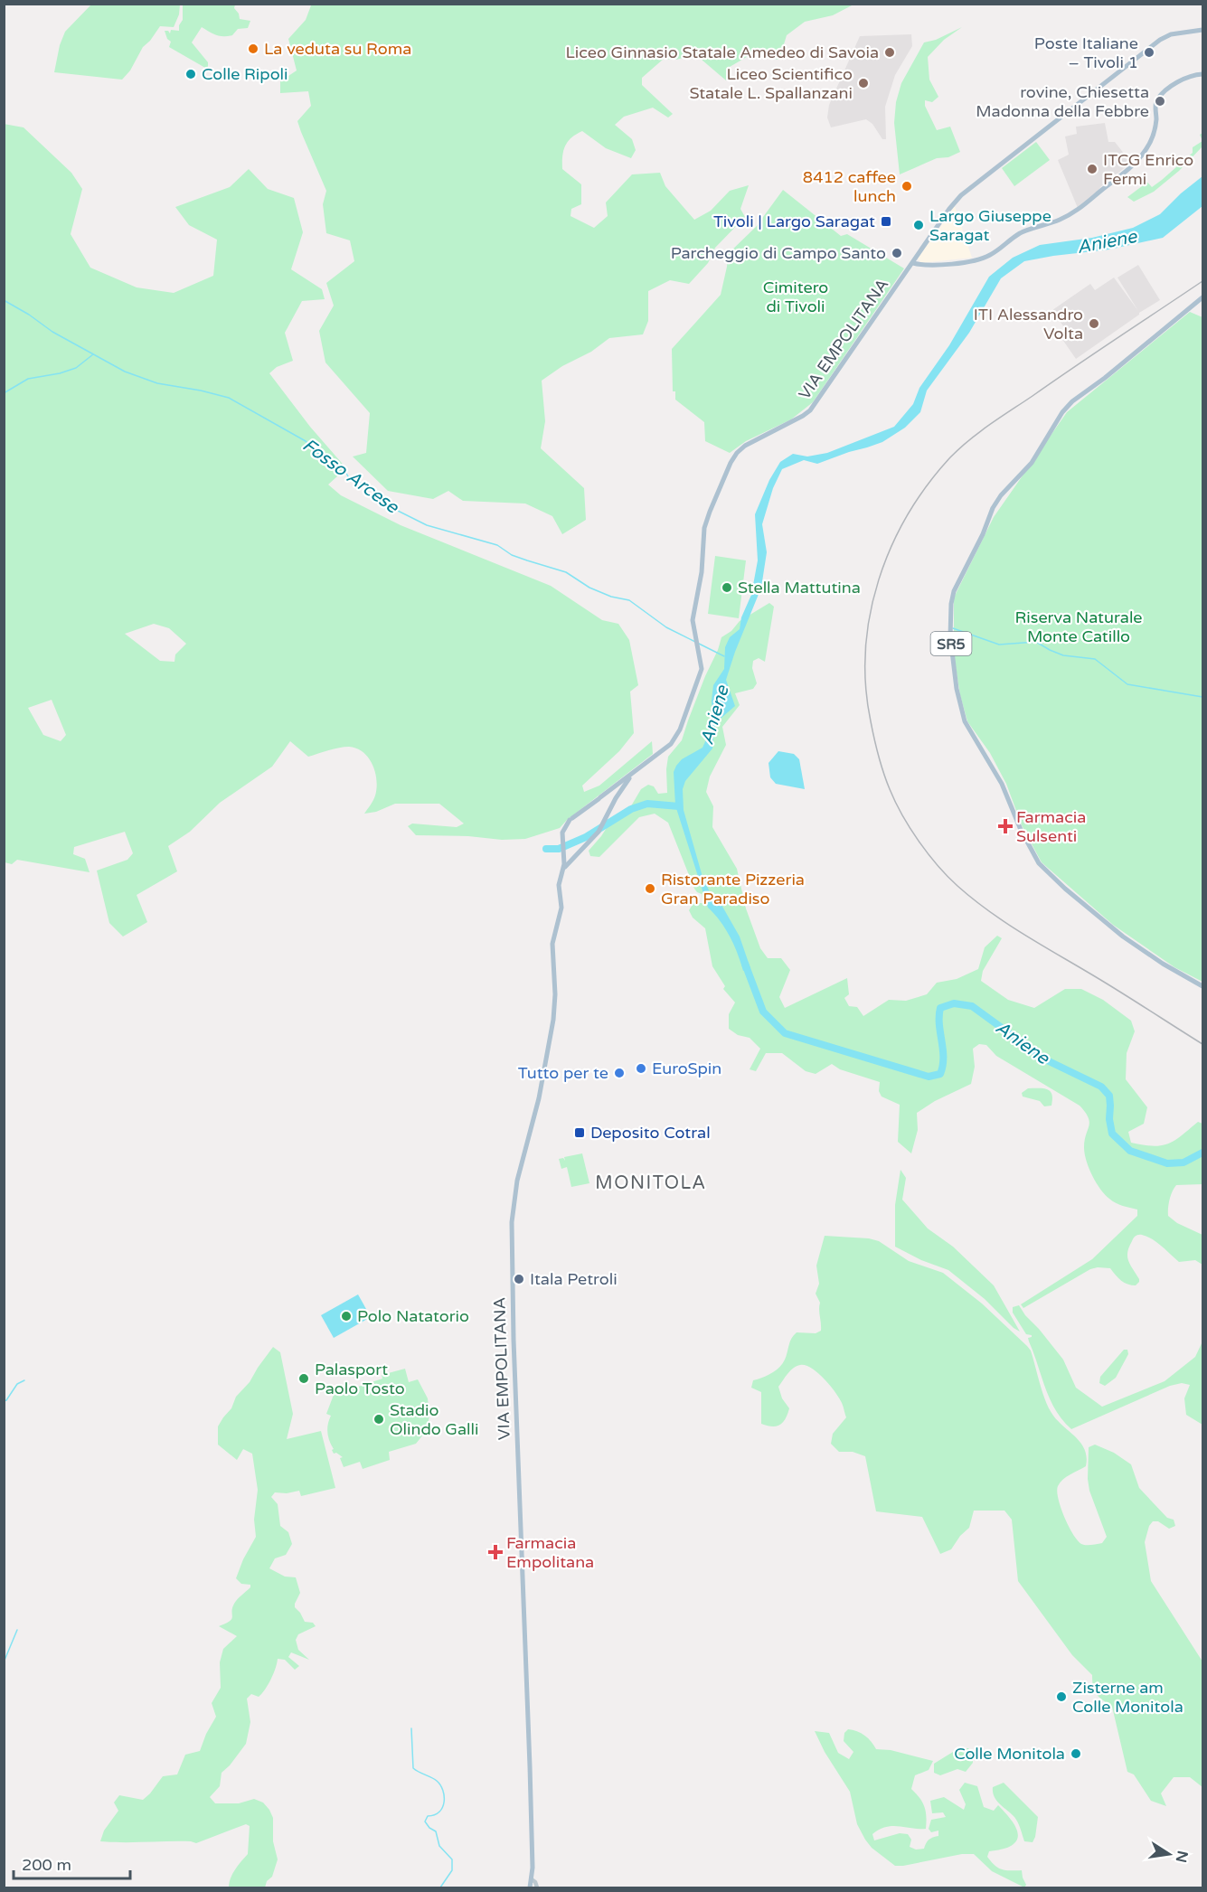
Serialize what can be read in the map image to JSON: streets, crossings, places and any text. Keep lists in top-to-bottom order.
{
  "streets": {
    "main road": ["VIA EMPOLITANA", "SR5"]
  },
  "districts": ["MONITOLA"],
  "water": ["Aniene", "Fosso Arcese"],
  "parks": ["Cimitero di Tivoli", "Riserva Naturale Monte Catillo"],
  "places": {
    "other": [
      "La veduta su Roma",
      "Liceo Ginnasio Statale Amedeo di Savoia",
      "Poste Italiane – Tivoli 1",
      "Colle Ripoli",
      "Liceo Scientifico Statale L. Spallanzani",
      "rovine, Chiesetta Madonna della Febbre",
      "ITCG Enrico Fermi",
      "8412 caffee lunch",
      "Largo Giuseppe Saragat",
      "Parcheggio di Campo Santo",
      "ITI Alessandro Volta",
      "Stella Mattutina",
      "Ristorante Pizzeria Gran Paradiso",
      "EuroSpin",
      "Tutto per te",
      "Itala Petroli",
      "Polo Natatorio",
      "Palasport Paolo Tosto",
      "Stadio Olindo Galli",
      "Zisterne am Colle Monitola",
      "Colle Monitola"
    ],
    "transit": ["Tivoli | Largo Saragat", "Deposito Cotral"],
    "health": ["Farmacia Sulsenti", "Farmacia Empolitana"]
  },
  "scale_bar": "200 m",
  "north": "right"
}
